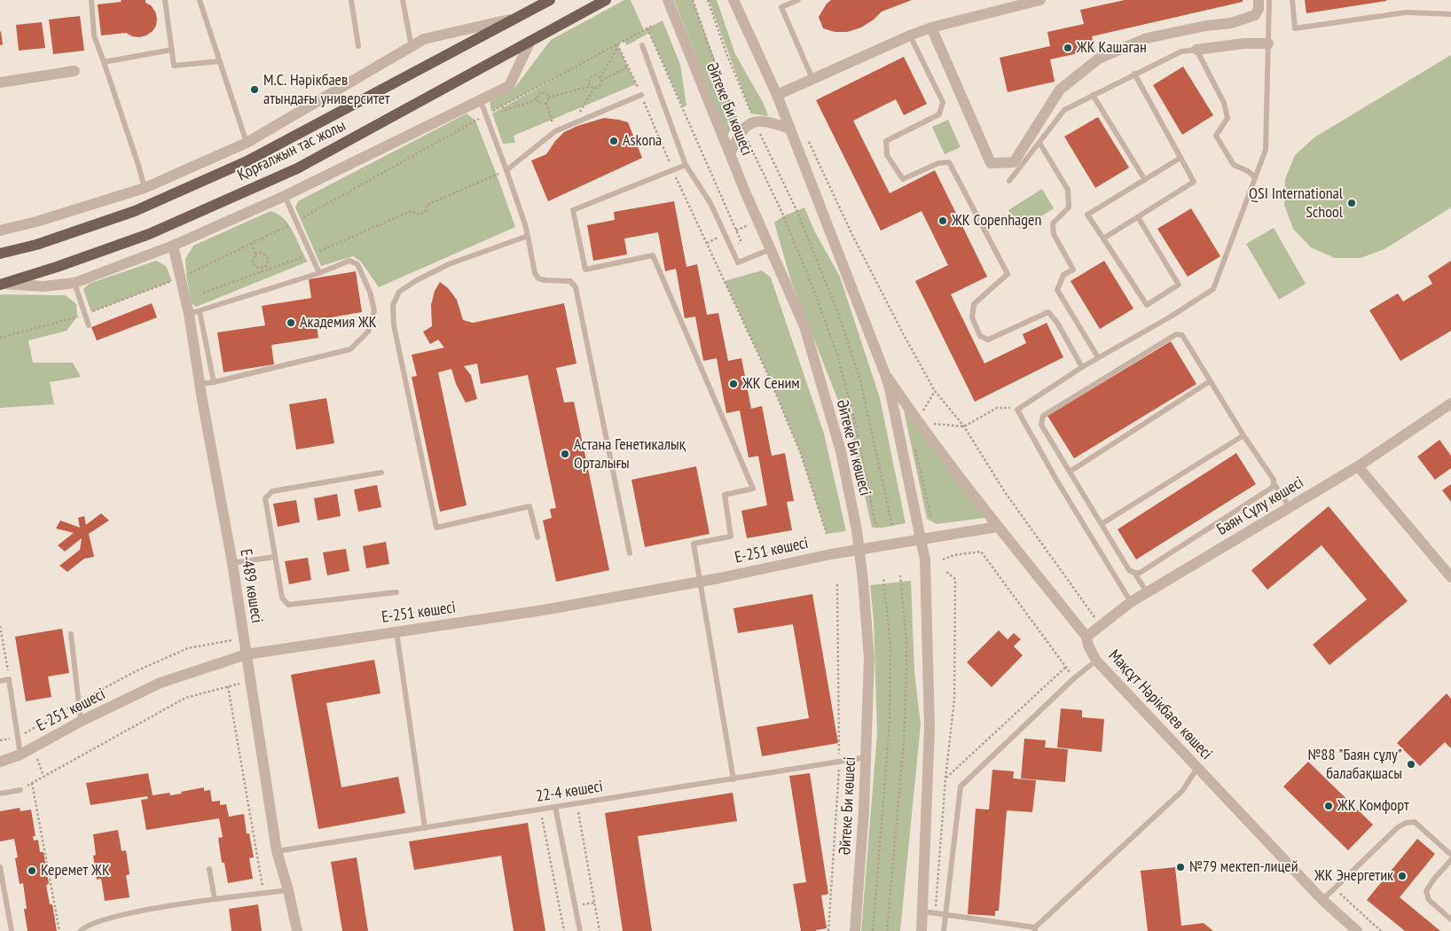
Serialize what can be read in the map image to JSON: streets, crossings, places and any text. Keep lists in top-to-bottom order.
{
  "streets": {
    "main road": ["Қорғалжын тас жолы"],
    "street": [
      "Әйтеке Би көшесі",
      "Баян Сұлу көшесі",
      "Е-251 көшесі",
      "Е-489 көшесі",
      "Мақсұт Нәрікбаев көшесі"
    ],
    "lane": ["22-4 көшесі"]
  },
  "crossings": [
    ["Әйтеке Би көшесі", "Е-251 көшесі"],
    ["Әйтеке Би көшесі", "22-4 көшесі"],
    ["Баян Сұлу көшесі", "Мақсұт Нәрікбаев көшесі"],
    ["Е-251 көшесі", "Е-489 көшесі"],
    ["Е-251 көшесі", "Мақсұт Нәрікбаев көшесі"],
    ["Е-489 көшесі", "22-4 көшесі"]
  ],
  "places": [
    "ЖК Кашаган",
    "М.С. Нәрікбаев атындағы университет",
    "Askona",
    "QSI International School",
    "ЖК Copenhagen",
    "Академия ЖК",
    "ЖК Сеним",
    "Астана Генетикалық Орталығы",
    "№88 \"Баян сұлу\" балабақшасы",
    "ЖК Комфорт",
    "№79 мектеп-лицей",
    "Керемет ЖК",
    "ЖК Энергетик"
  ]
}
